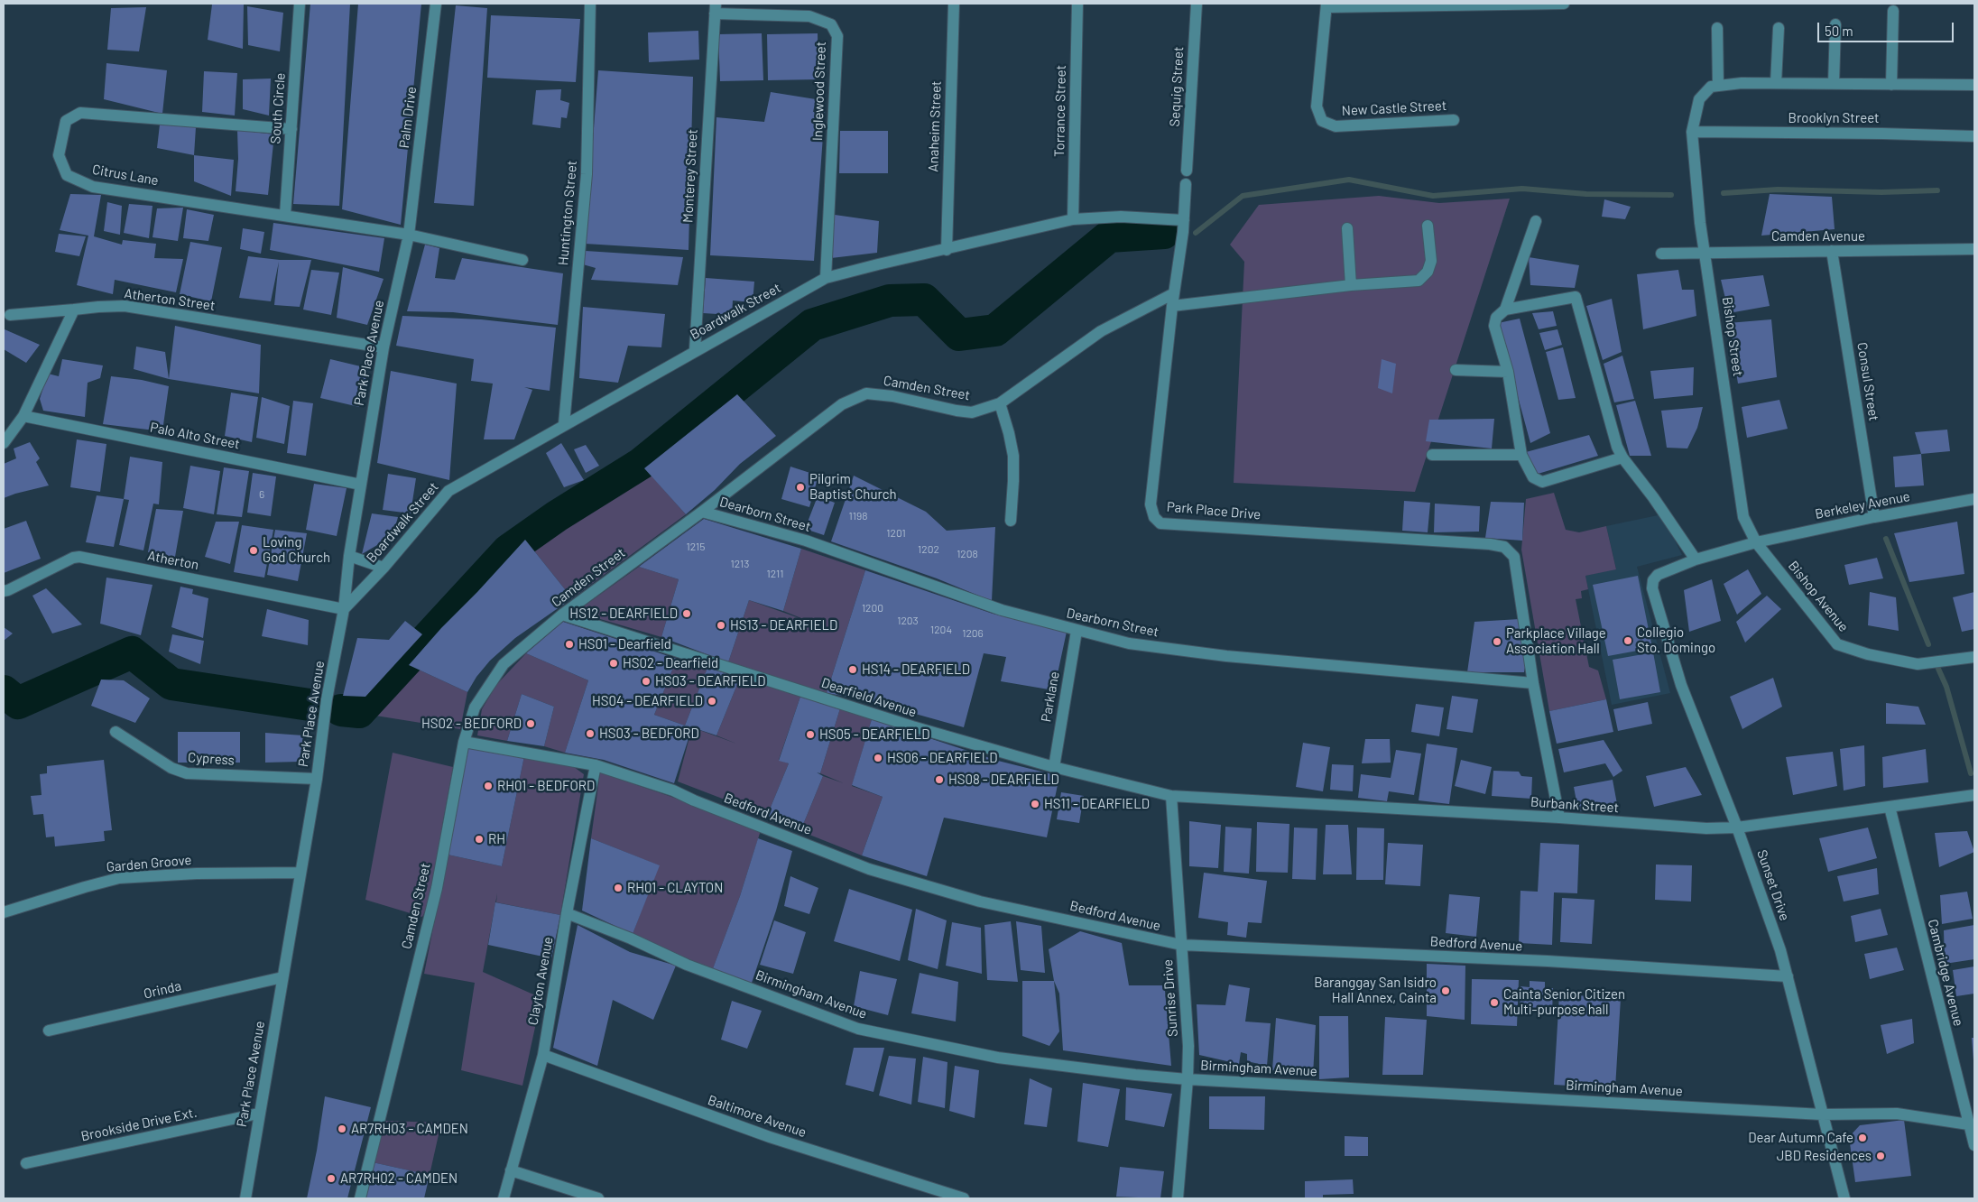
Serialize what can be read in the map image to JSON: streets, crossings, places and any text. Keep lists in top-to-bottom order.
{
  "streets": {
    "street": [
      "Sequig Street",
      "Inglewood Street",
      "South Circle",
      "New Castle Street",
      "Torrance Street",
      "Palm Drive",
      "Brooklyn Street",
      "Anaheim Street",
      "Citrus Lane",
      "Monterey Street",
      "Huntington Street",
      "Camden Avenue",
      "Atherton Street",
      "Boardwalk Street",
      "Bishop Street",
      "Park Place Avenue",
      "Consul Street",
      "Camden Street",
      "Palo Alto Street",
      "Berkeley Avenue",
      "Park Place Drive",
      "Dearborn Street",
      "Atherton",
      "Bishop Avenue",
      "Parklane",
      "Dearfield Avenue",
      "Cypress",
      "Burbank Street",
      "Bedford Avenue",
      "Garden Groove",
      "Sunset Drive",
      "Cambridge Avenue",
      "Clayton Avenue",
      "Orinda",
      "Birmingham Avenue",
      "Sunrise Drive",
      "Baltimore Avenue",
      "Brookside Drive Ext."
    ]
  },
  "crossings": [
    ["Inglewood Street", "Monterey Street"],
    ["Inglewood Street", "Boardwalk Street"],
    ["South Circle", "Citrus Lane"],
    ["Torrance Street", "Boardwalk Street"],
    ["Palm Drive", "Citrus Lane"],
    ["Palm Drive", "Park Place Avenue"],
    ["Brooklyn Street", "Bishop Street"],
    ["Anaheim Street", "Boardwalk Street"],
    ["Citrus Lane", "Park Place Avenue"],
    ["Monterey Street", "Boardwalk Street"],
    ["Huntington Street", "Boardwalk Street"],
    ["Camden Avenue", "Bishop Street"],
    ["Camden Avenue", "Consul Street"],
    ["Atherton Street", "Park Place Avenue"],
    ["Boardwalk Street", "Park Place Avenue"],
    ["Boardwalk Street", "Park Place Drive"],
    ["Boardwalk Street", "Atherton"],
    ["Bishop Street", "Berkeley Avenue"],
    ["Bishop Street", "Bishop Avenue"],
    ["Park Place Avenue", "Palo Alto Street"],
    ["Park Place Avenue", "Atherton"],
    ["Park Place Avenue", "Cypress"],
    ["Park Place Avenue", "Garden Groove"],
    ["Park Place Avenue", "Orinda"],
    ["Park Place Avenue", "Brookside Drive Ext."],
    ["Consul Street", "Berkeley Avenue"],
    ["Camden Street", "Park Place Drive"],
    ["Camden Street", "Dearborn Street"],
    ["Camden Street", "Dearfield Avenue"],
    ["Camden Street", "Bedford Avenue"],
    ["Berkeley Avenue", "Bishop Avenue"],
    ["Berkeley Avenue", "Sunset Drive"],
    ["Park Place Drive", "Dearborn Street"],
    ["Dearborn Street", "Parklane"],
    ["Parklane", "Dearfield Avenue"],
    ["Dearfield Avenue", "Burbank Street"],
    ["Dearfield Avenue", "Sunrise Drive"],
    ["Burbank Street", "Sunset Drive"],
    ["Burbank Street", "Cambridge Avenue"],
    ["Burbank Street", "Sunrise Drive"],
    ["Bedford Avenue", "Sunset Drive"],
    ["Bedford Avenue", "Clayton Avenue"],
    ["Bedford Avenue", "Sunrise Drive"],
    ["Sunset Drive", "Birmingham Avenue"],
    ["Cambridge Avenue", "Birmingham Avenue"],
    ["Clayton Avenue", "Birmingham Avenue"],
    ["Clayton Avenue", "Baltimore Avenue"],
    ["Birmingham Avenue", "Sunrise Drive"]
  ],
  "places": [
    "Pilgrim Baptist Church",
    "Loving God Church",
    "HS12 - DEARFIELD",
    "HS13 - DEARFIELD",
    "Collegio Sto. Domingo",
    "Parkplace Village Association Hall",
    "HS01 - Dearfield",
    "HS02 - Dearfield",
    "HS14 - DEARFIELD",
    "HS03 - DEARFIELD",
    "HS04 - DEARFIELD",
    "HS02 - BEDFORD",
    "HS03 - BEDFORD",
    "HS05 - DEARFIELD",
    "HS06 - DEARFIELD",
    "HS08 - DEARFIELD",
    "RH01 - BEDFORD",
    "HS11 - DEARFIELD",
    "RH",
    "RH01 - CLAYTON",
    "Baranggay San Isidro Hall Annex, Cainta",
    "Cainta Senior Citizen Multi-purpose hall",
    "AR7RH03 - CAMDEN",
    "Dear Autumn Cafe",
    "JBD Residences",
    "AR7RH02 - CAMDEN"
  ],
  "house_numbers": [
    "6",
    "1198",
    "1201",
    "1215",
    "1202",
    "1208",
    "1213",
    "1211",
    "1200",
    "1203",
    "1204",
    "1206"
  ],
  "scale_bar": "50 m"
}
